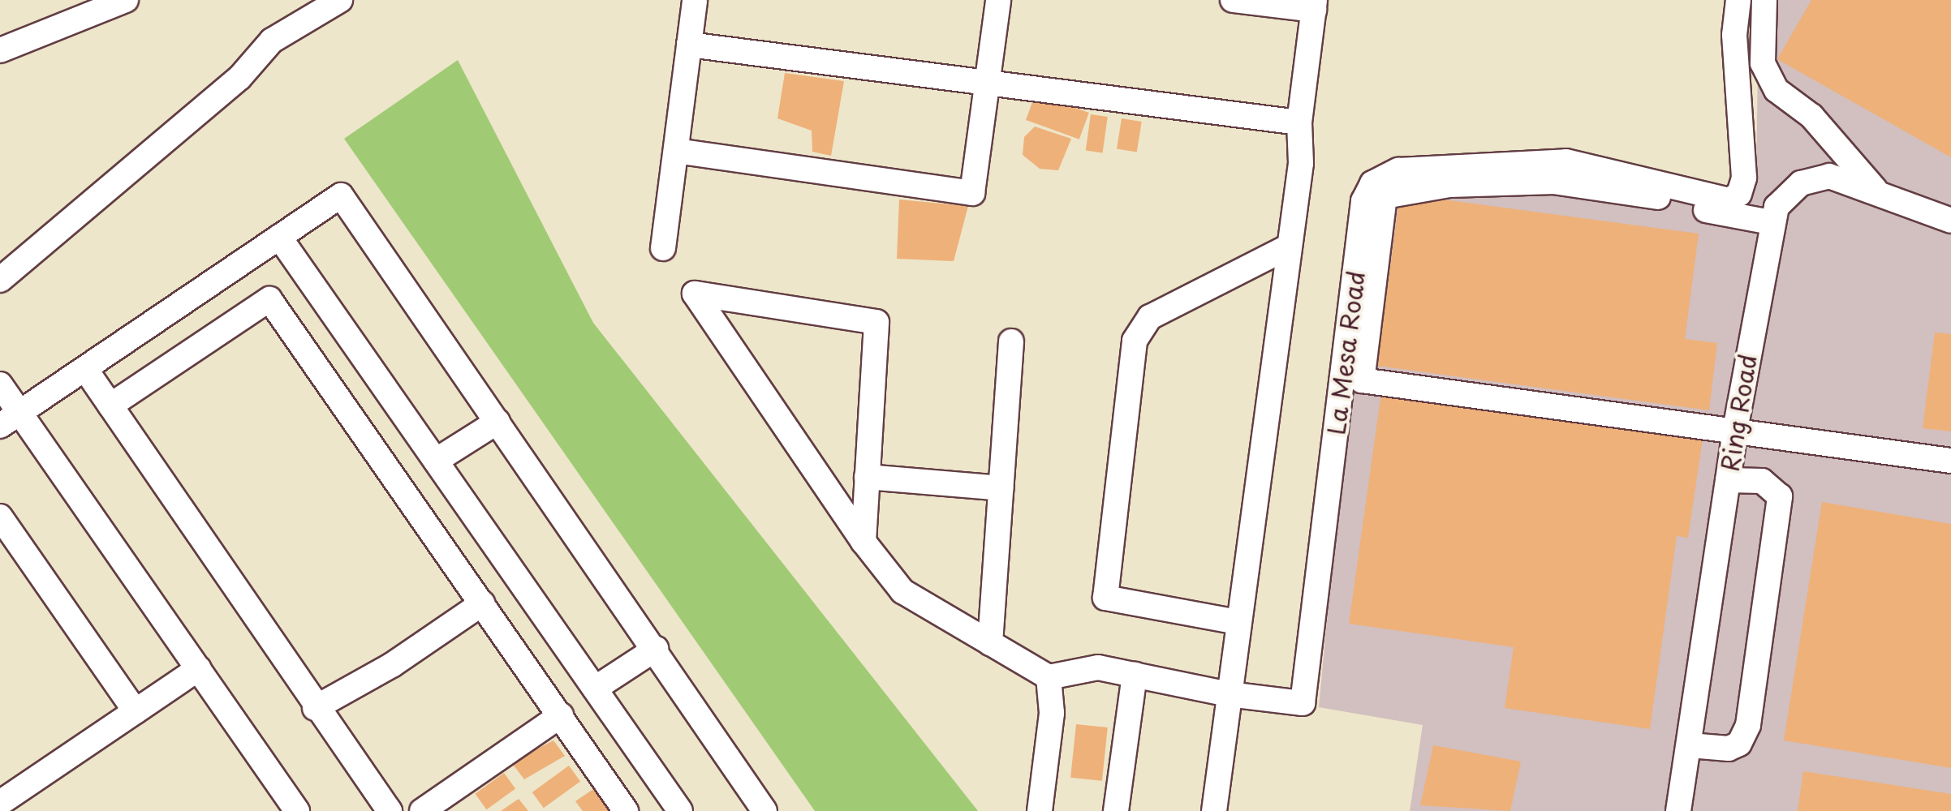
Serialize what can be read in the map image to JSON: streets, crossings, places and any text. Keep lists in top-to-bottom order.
{
  "streets": {
    "street": ["La Mesa Road", "Ring Road"]
  }
}
